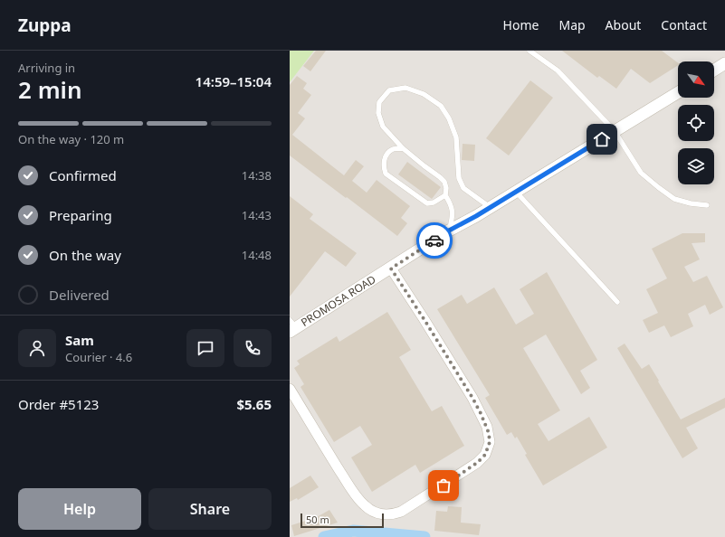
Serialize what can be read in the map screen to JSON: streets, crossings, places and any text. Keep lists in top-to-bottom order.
{
  "streets": {
    "street": ["PROMOSA ROAD"]
  },
  "scale_bar": "50 m",
  "north": "bottom right",
  "page": {
    "header": "Zuppa",
    "nav": [
      "Home",
      "Map",
      "About",
      "Contact"
    ],
    "heading": ["2 min", "Arriving in", "14:59–15:04"],
    "panel": [
      "Sam",
      "Courier · 4.6",
      "Order #5123",
      "$5.65"
    ],
    "bar": "On the way · 120 m",
    "list": [
      ["Confirmed", "14:38"],
      ["Preparing", "14:43"],
      ["On the way", "14:48"],
      "Delivered"
    ],
    "buttons": ["Help", "Share"],
    "scale": "50 m"
  }
}
